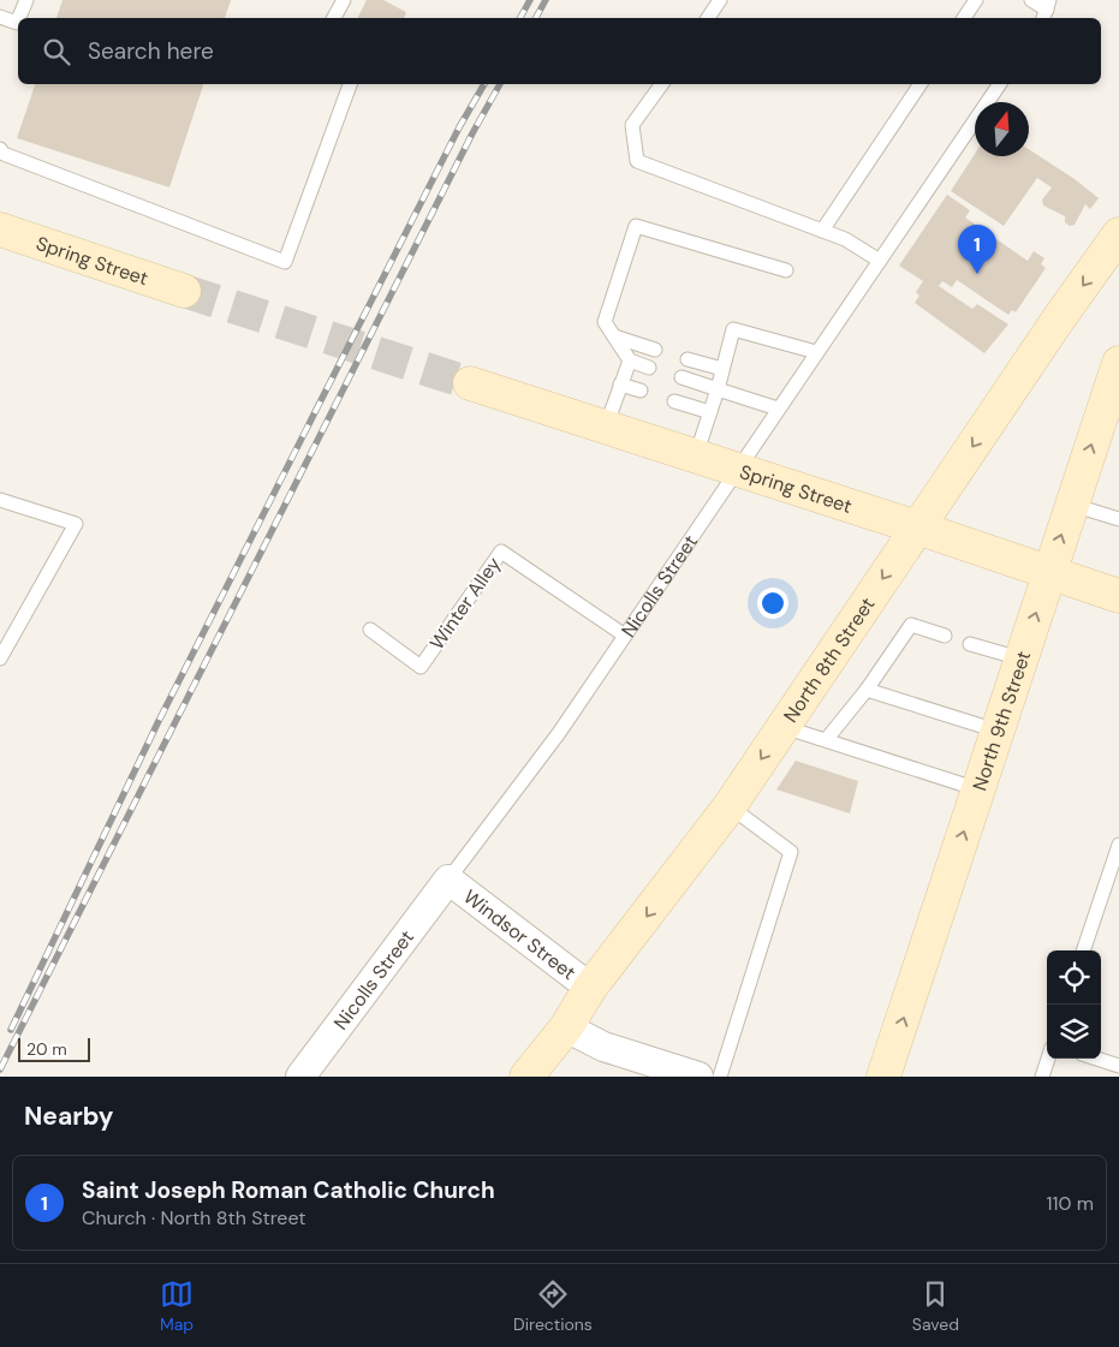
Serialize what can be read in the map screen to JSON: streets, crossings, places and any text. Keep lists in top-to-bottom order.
{
  "streets": {
    "main road": ["Spring Street", "North 8th Street", "North 9th Street"],
    "street": ["Nicolls Street", "Windsor Street"],
    "lane": ["Winter Alley"]
  },
  "crossings": [
    ["Spring Street", "Nicolls Street"],
    ["Spring Street", "North 8th Street"],
    ["Spring Street", "North 9th Street"],
    ["Nicolls Street", "Winter Alley"],
    ["Nicolls Street", "Windsor Street"],
    ["North 8th Street", "Windsor Street"]
  ],
  "one_way": ["North 8th Street", "North 9th Street"],
  "scale_bar": "20 m",
  "north": "top",
  "page": {
    "search": "Search here",
    "pins": "1",
    "scale": "20 m",
    "heading": "Nearby",
    "list": [
      {
        "mark": "1",
        "name": "Saint Joseph Roman Catholic Church",
        "note": "Church · North 8th Street",
        "value": "110 m"
      }
    ],
    "nav": ["Map", "Directions", "Saved"]
  }
}
